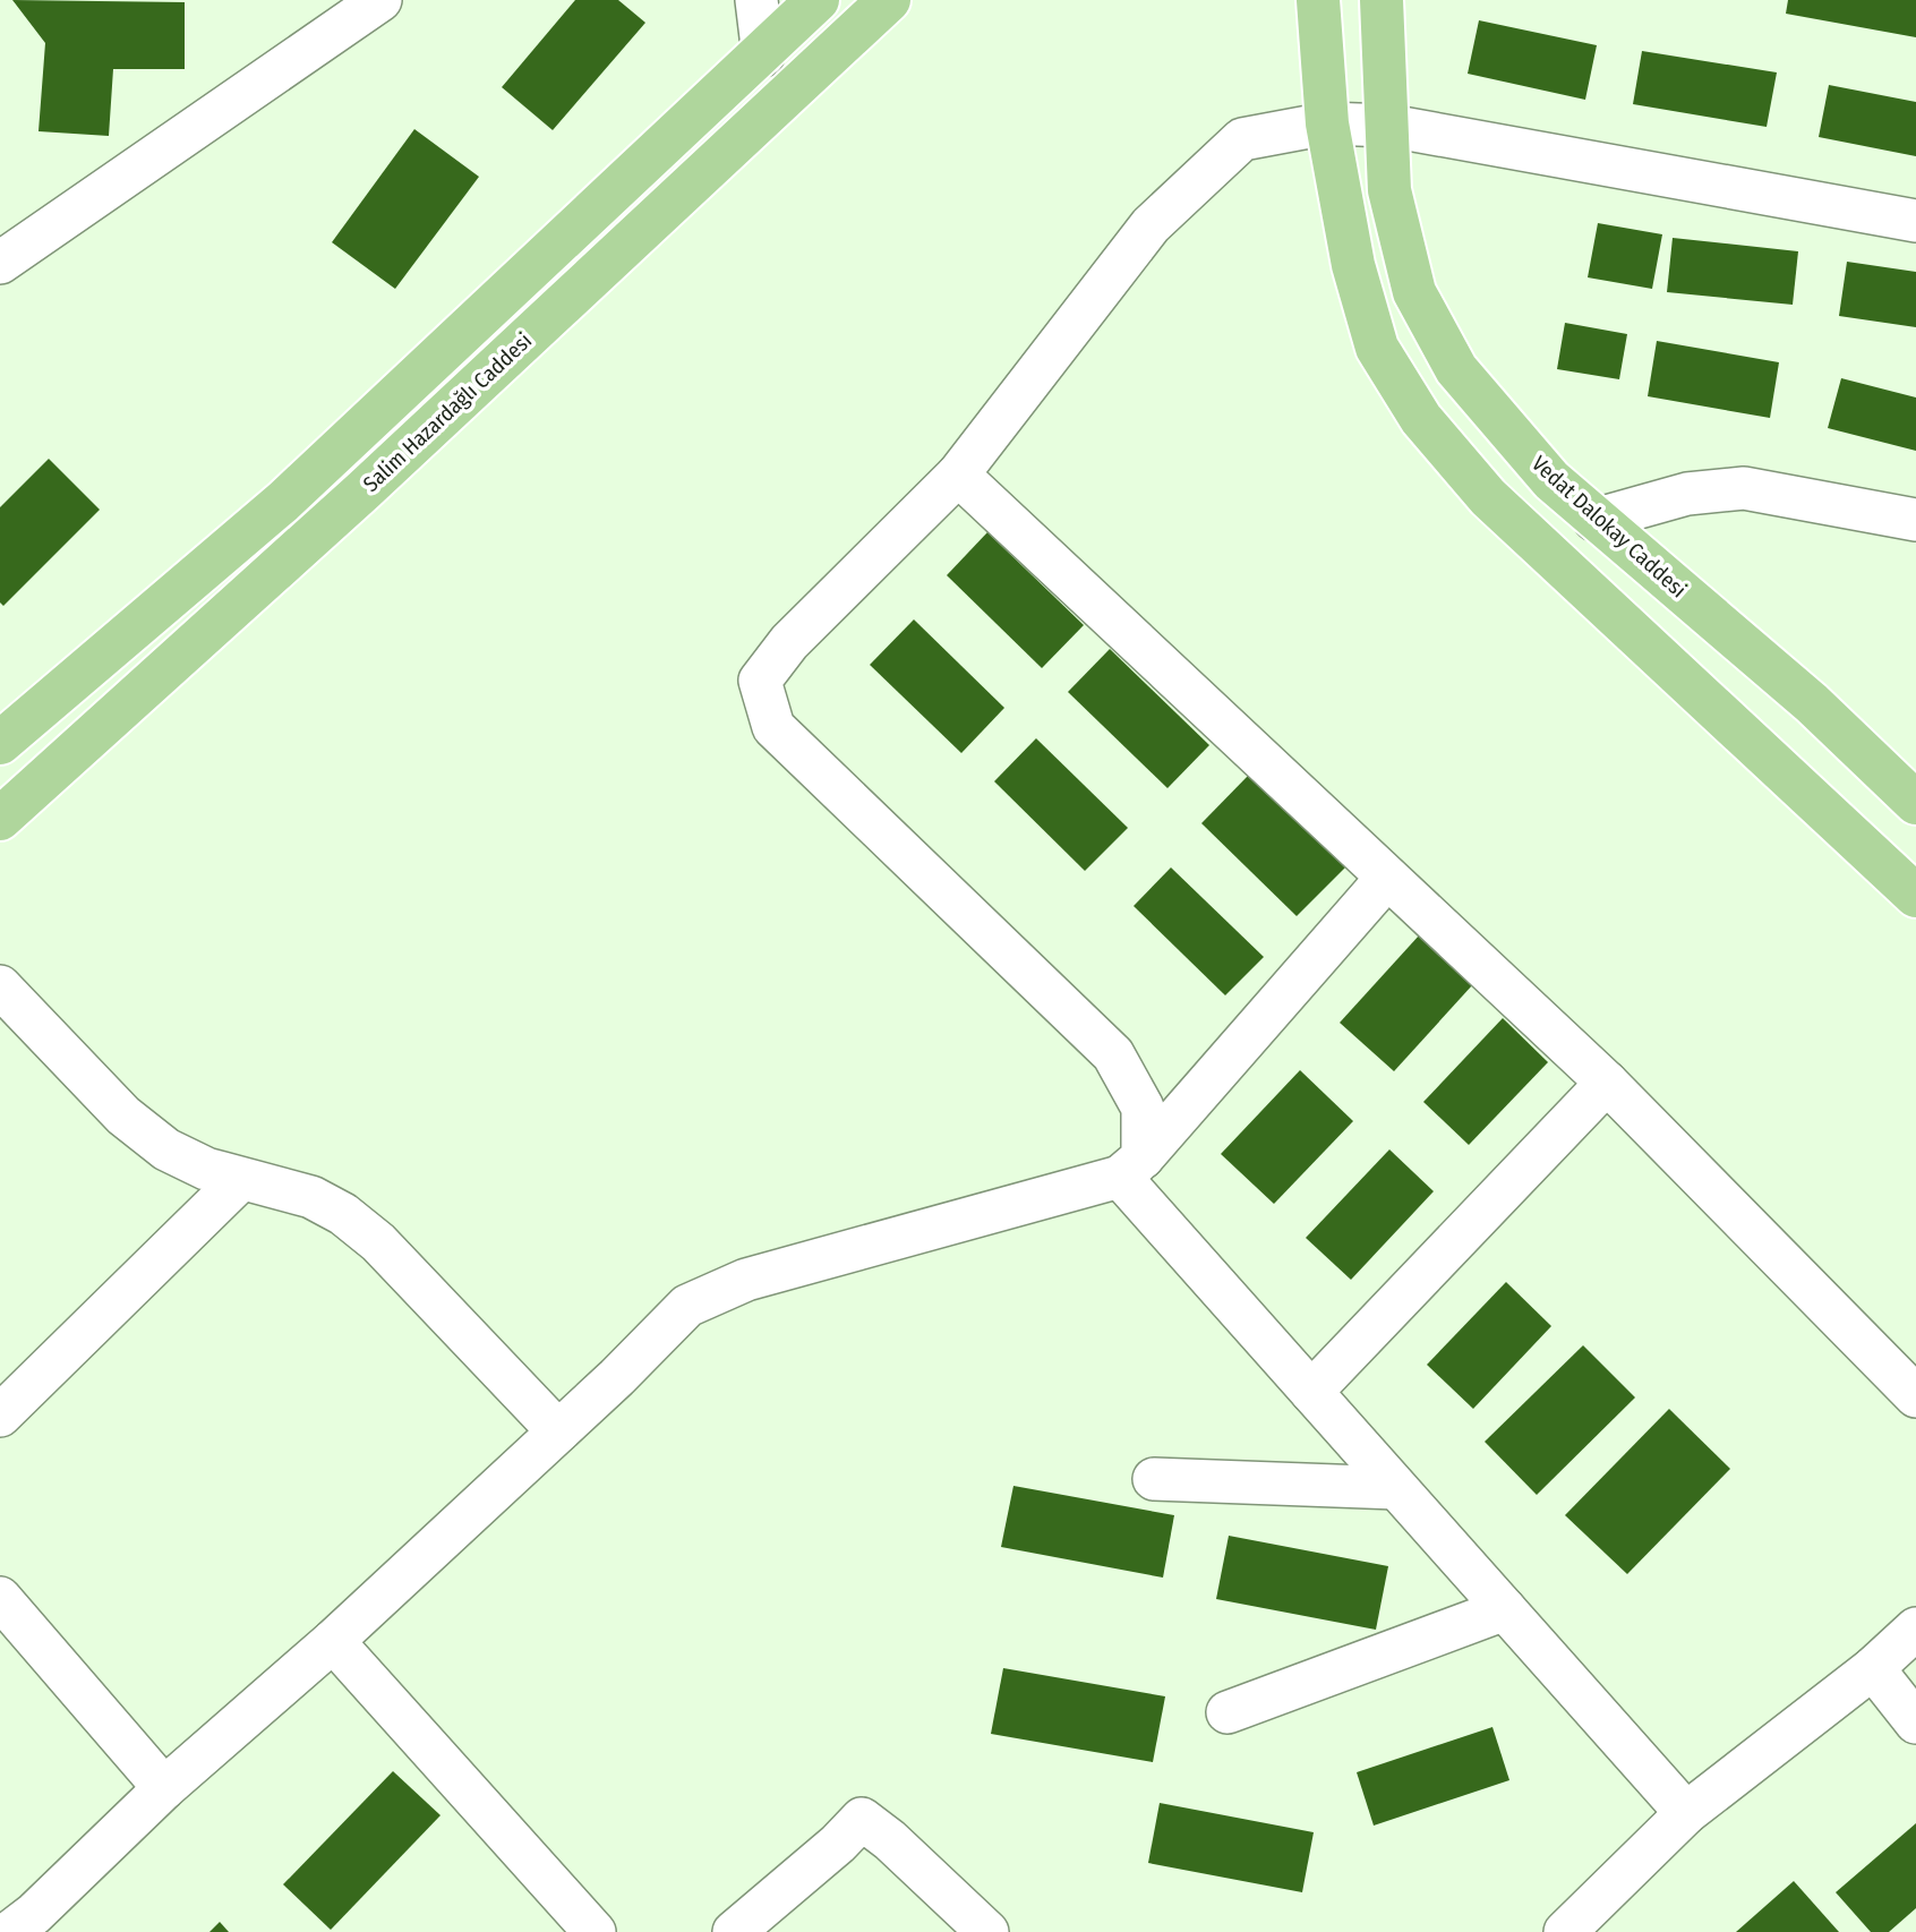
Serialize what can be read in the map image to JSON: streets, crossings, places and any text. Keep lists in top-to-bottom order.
{
  "streets": {
    "main road": ["Salim Hazardağlı Caddesi", "Vedat Dalokay Caddesi"]
  }
}
